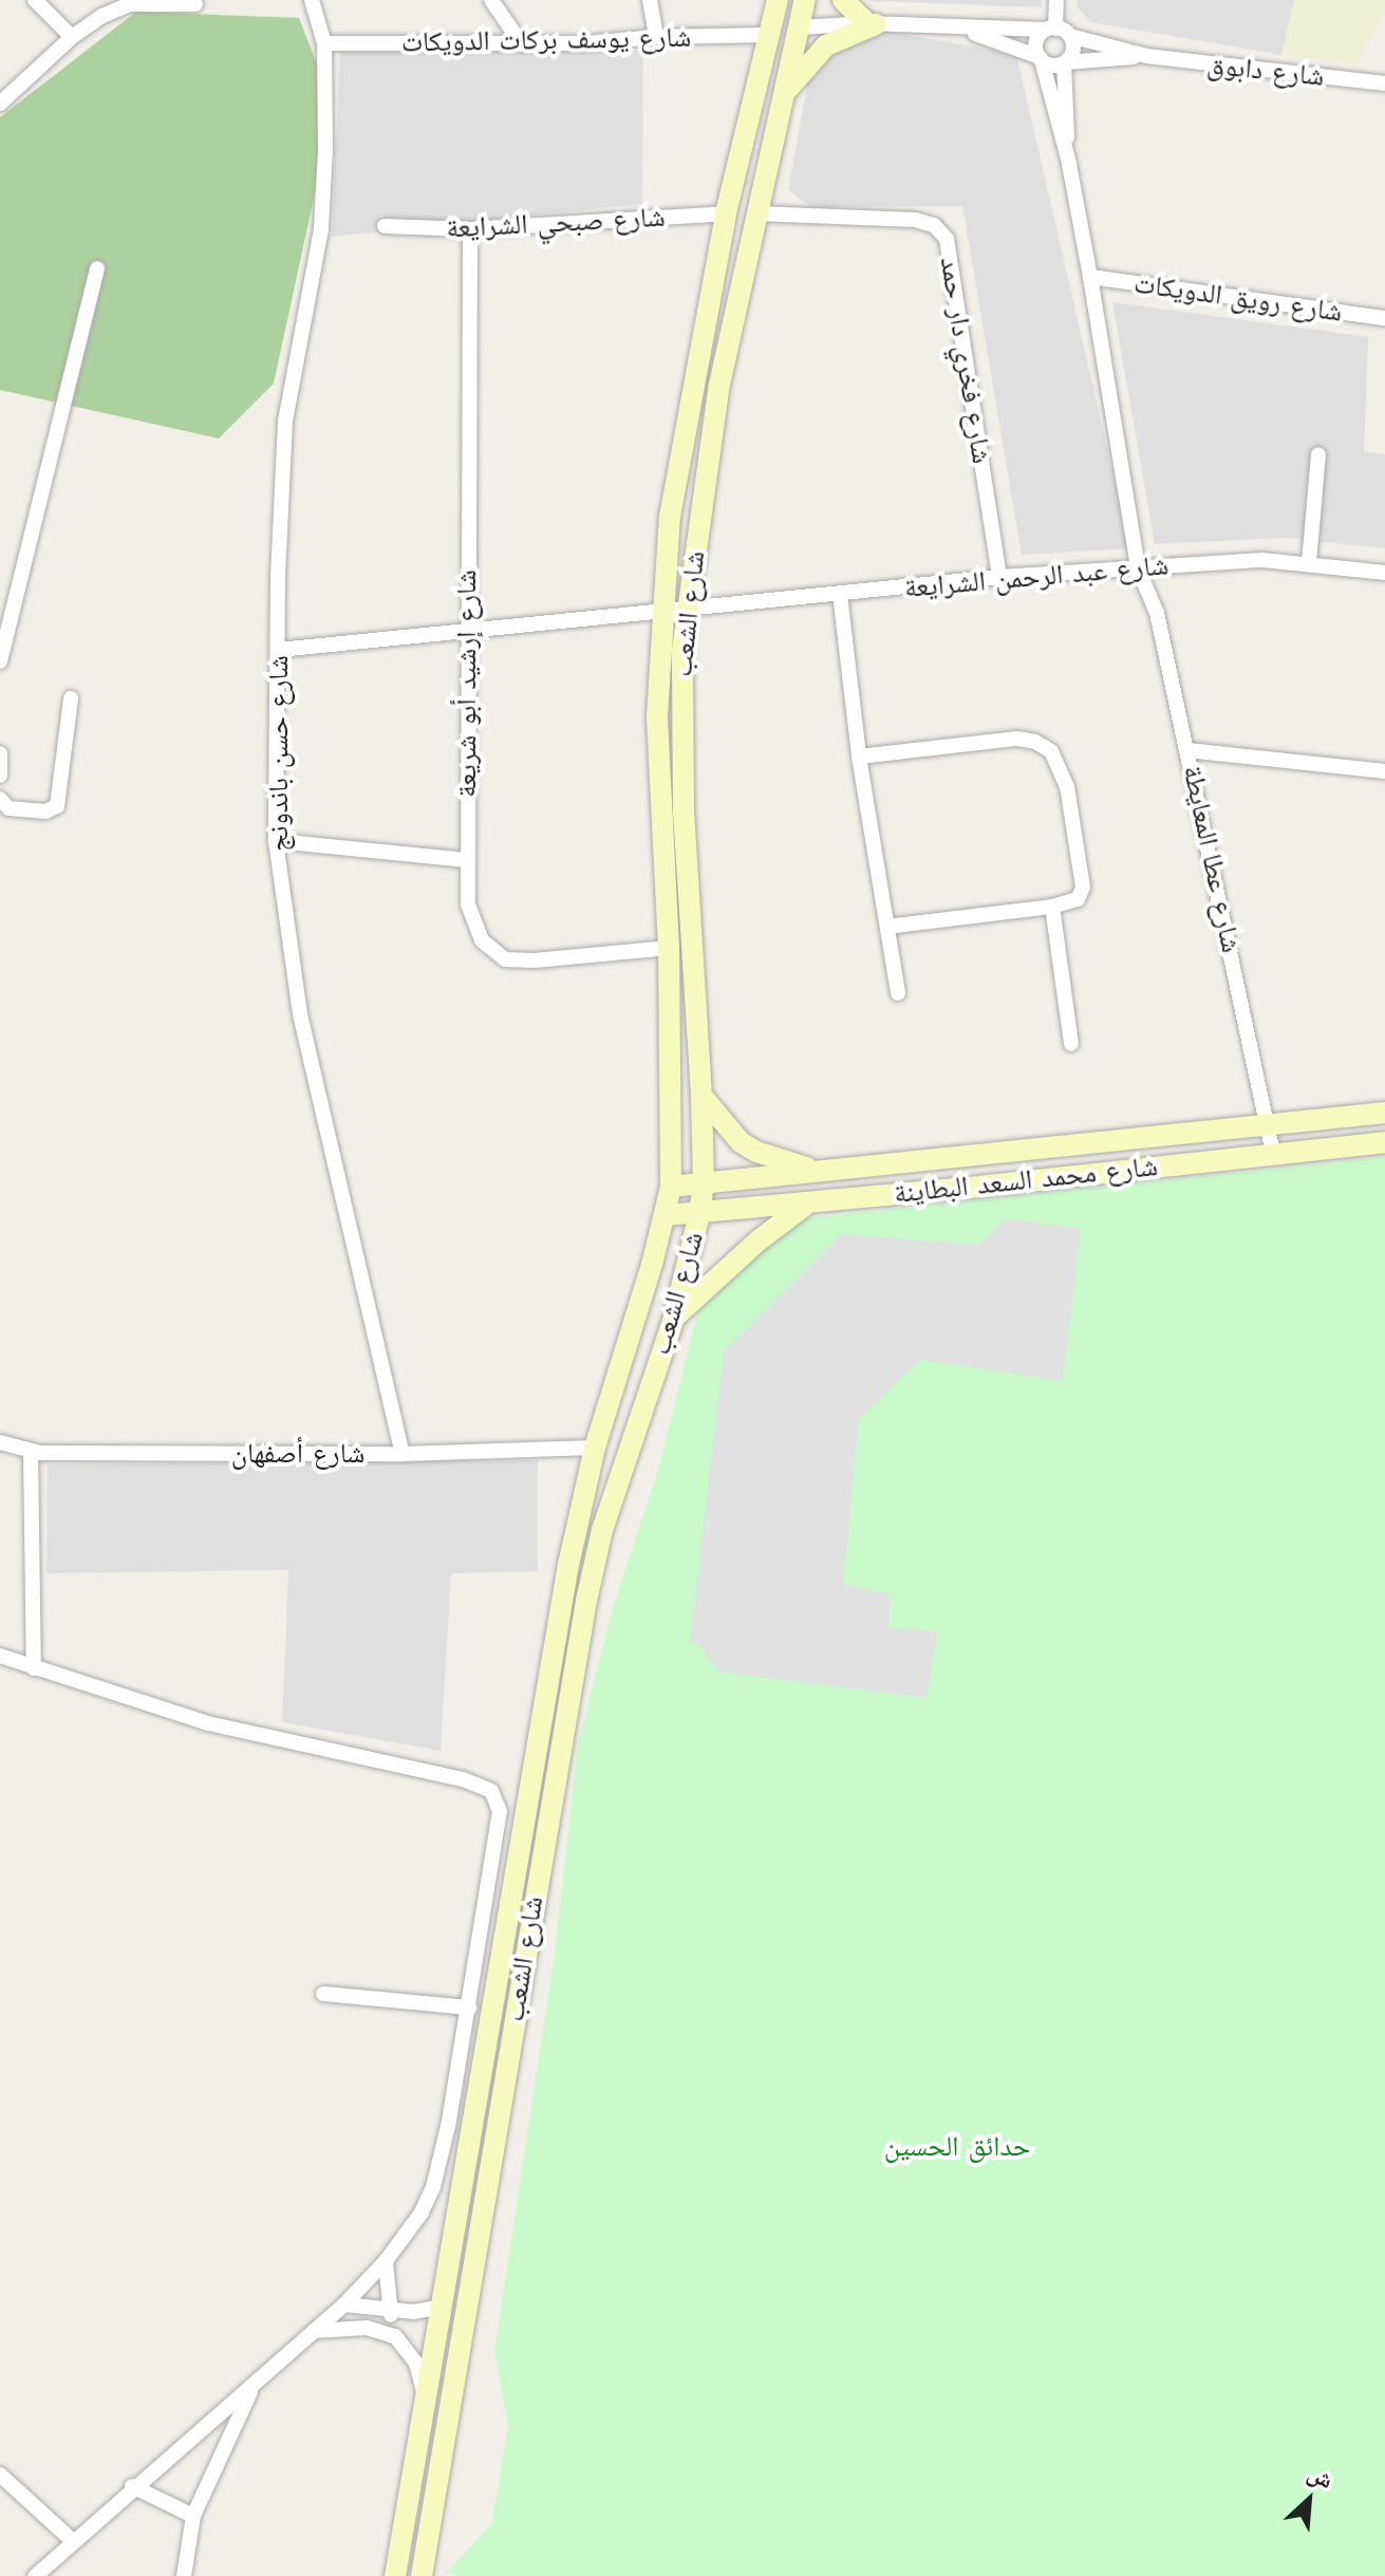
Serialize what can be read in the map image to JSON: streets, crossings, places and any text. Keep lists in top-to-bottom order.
{
  "streets": {
    "main road": ["شارع الشعب", "شارع محمد السعد البطاينة"],
    "street": [
      "شارع يوسف بركات الدويكات",
      "شارع دابوق",
      "شارع صبحي الشرايعة",
      "شارع رويق الدويكات",
      "شارع فخري دار حمد",
      "شارع عبد الرحمن الشرايعة",
      "شارع إرشيد أبو شريعة",
      "شارع حسن باندونج",
      "شارع عطا المعايطة",
      "شارع أصفهان"
    ]
  },
  "crossings": [
    ["شارع يوسف بركات الدويكات", "شارع الشعب"],
    ["شارع يوسف بركات الدويكات", "شارع حسن باندونج"],
    ["شارع دابوق", "شارع رويق الدويكات"],
    ["شارع دابوق", "شارع الشعب"],
    ["شارع صبحي الشرايعة", "شارع الشعب"],
    ["شارع صبحي الشرايعة", "شارع إرشيد أبو شريعة"],
    ["شارع رويق الدويكات", "شارع عبد الرحمن الشرايعة"],
    ["شارع رويق الدويكات", "شارع عطا المعايطة"],
    ["شارع فخري دار حمد", "شارع عبد الرحمن الشرايعة"],
    ["شارع فخري دار حمد", "شارع الشعب"],
    ["شارع عبد الرحمن الشرايعة", "شارع الشعب"],
    ["شارع عبد الرحمن الشرايعة", "شارع إرشيد أبو شريعة"],
    ["شارع عبد الرحمن الشرايعة", "شارع حسن باندونج"],
    ["شارع عبد الرحمن الشرايعة", "شارع عطا المعايطة"],
    ["شارع الشعب", "شارع إرشيد أبو شريعة"],
    ["شارع الشعب", "شارع محمد السعد البطاينة"],
    ["شارع الشعب", "شارع أصفهان"],
    ["شارع حسن باندونج", "شارع أصفهان"],
    ["شارع عطا المعايطة", "شارع محمد السعد البطاينة"]
  ],
  "parks": ["حدائق الحسين"],
  "north": "top right"
}
